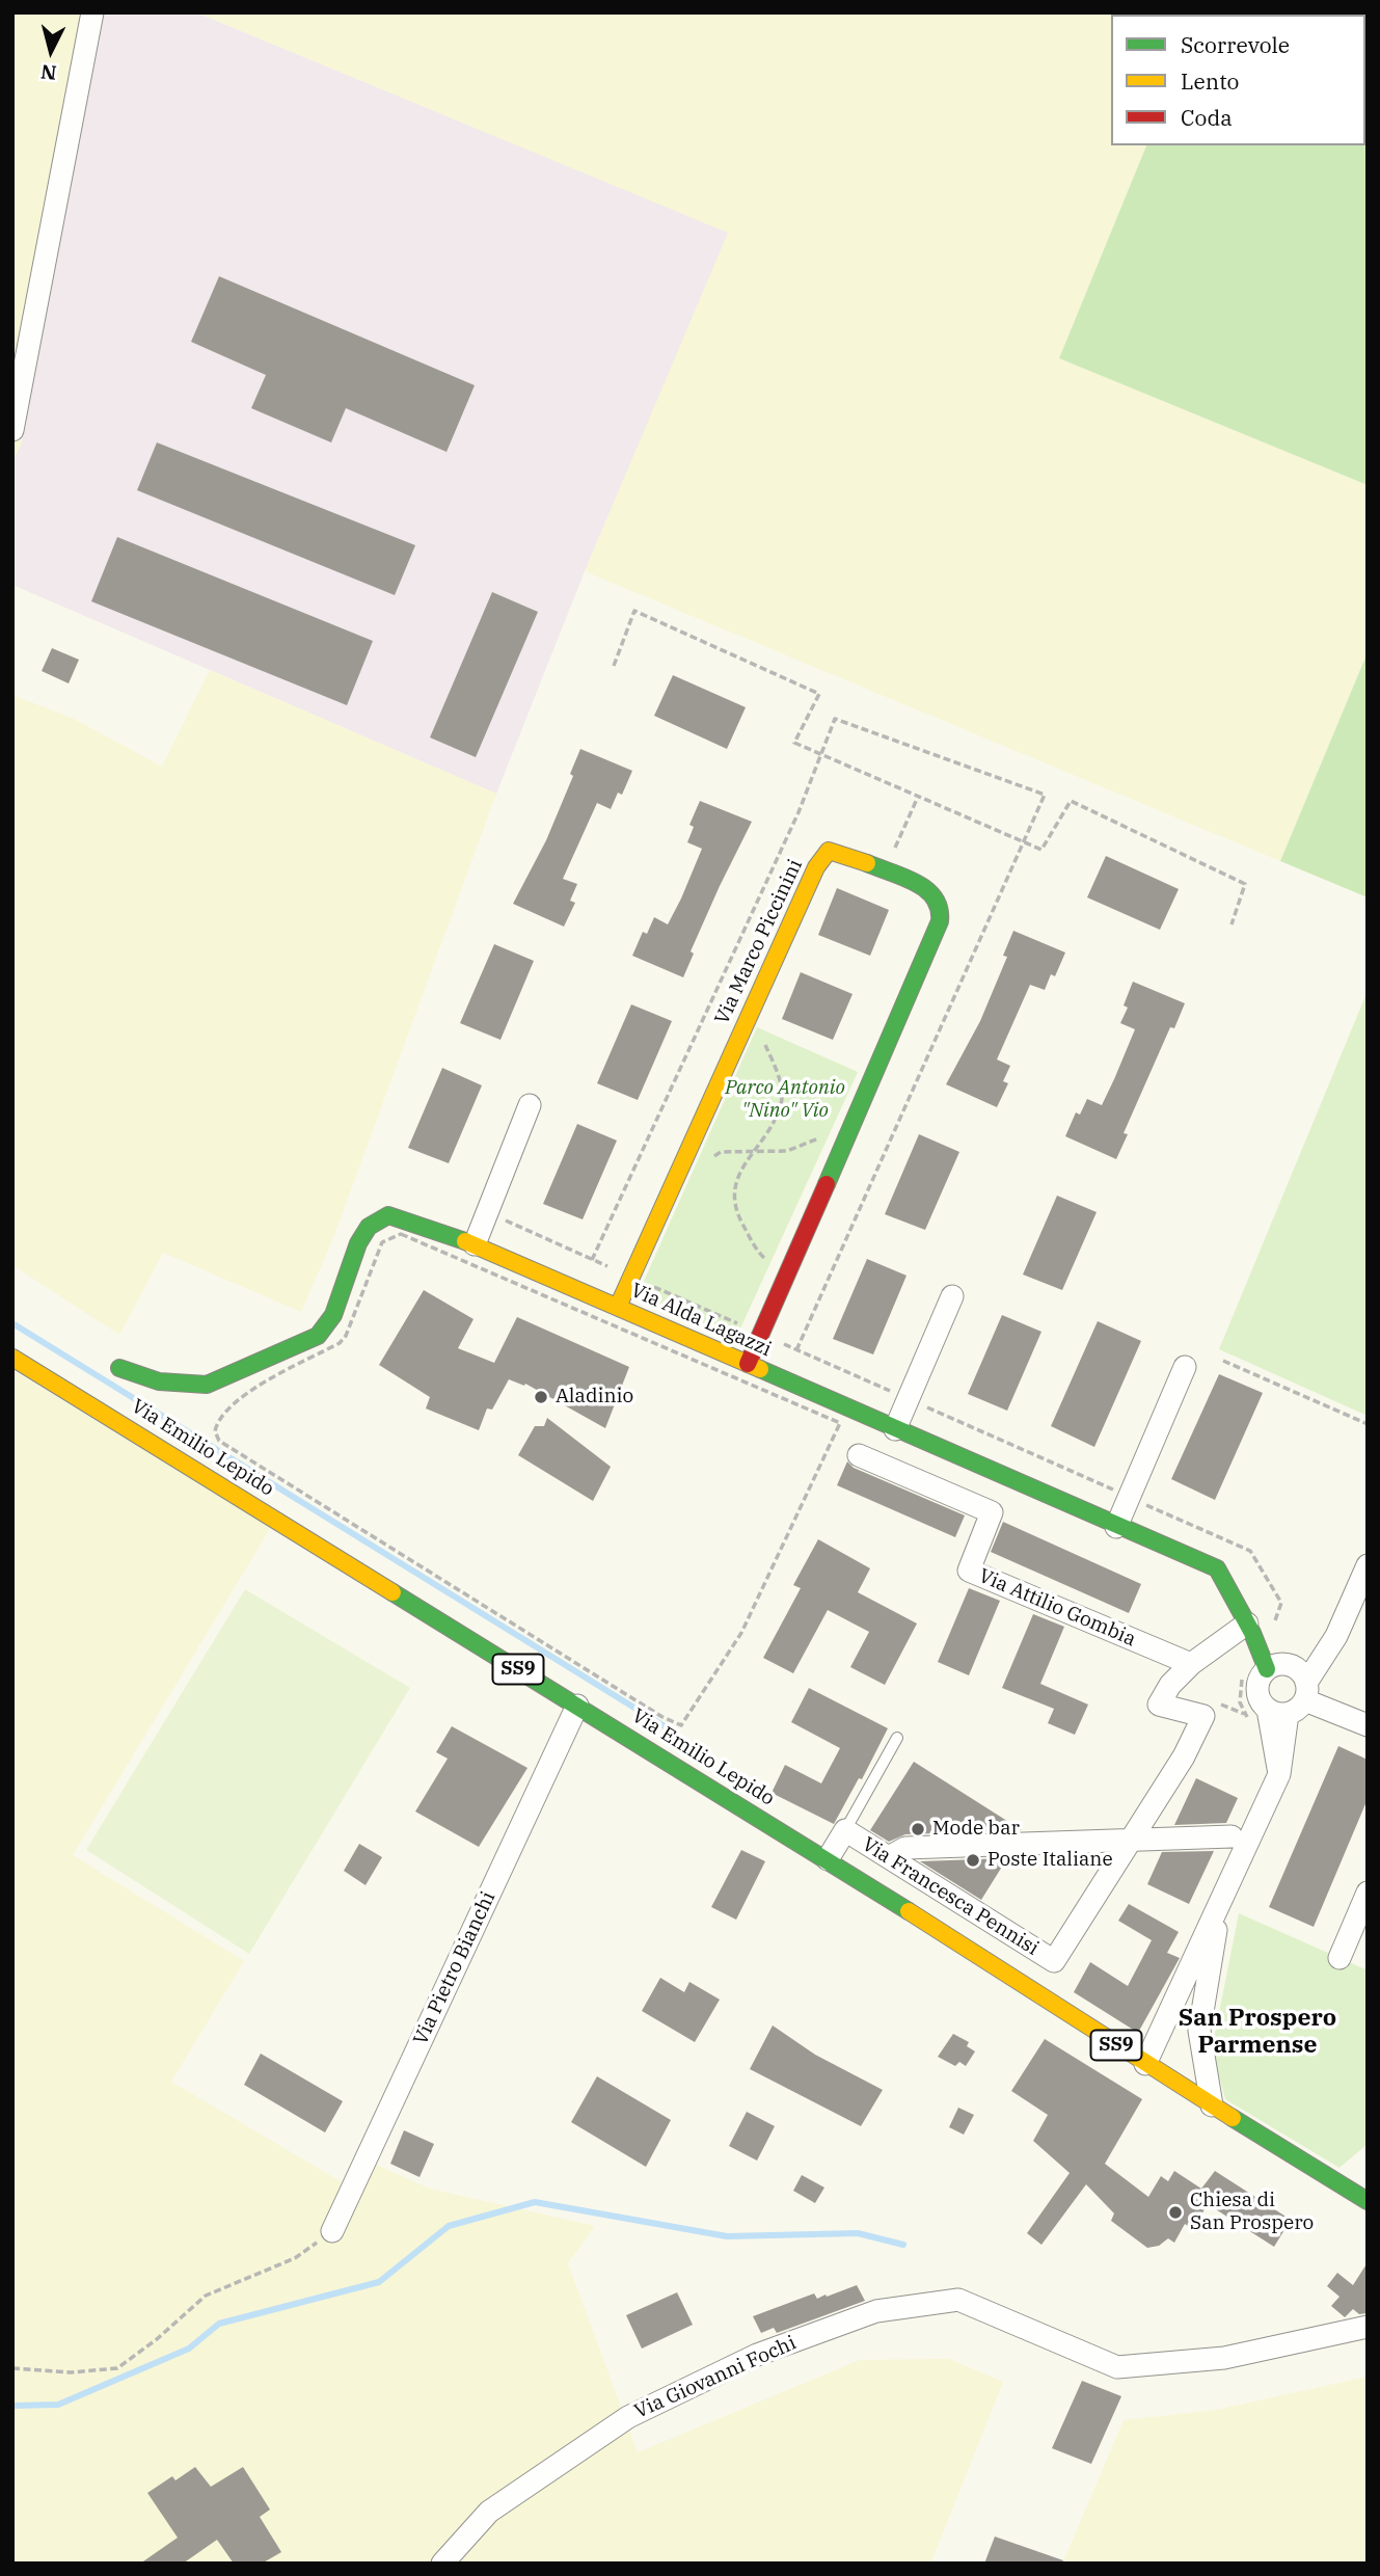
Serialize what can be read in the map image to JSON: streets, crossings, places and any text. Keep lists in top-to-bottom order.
{
  "streets": {
    "street": [
      "Via Marco Piccinini",
      "Via Alda Lagazzi",
      "Via Emilio Lepido",
      "Via Attilio Gombia",
      "SS9",
      "Via Francesca Pennisi",
      "Via Pietro Bianchi",
      "Via Giovanni Fochi"
    ]
  },
  "crossings": [
    ["Via Marco Piccinini", "Via Alda Lagazzi"],
    ["Via Emilio Lepido", "Via Francesca Pennisi"],
    ["Via Emilio Lepido", "Via Pietro Bianchi"],
    ["Via Attilio Gombia", "Via Francesca Pennisi"]
  ],
  "districts": ["San Prospero Parmense"],
  "parks": ["Parco Antonio \"Nino\" Vio"],
  "places": [
    "Aladinio",
    "Mode bar",
    "Poste Italiane",
    "Chiesa di San Prospero"
  ],
  "legend": ["Scorrevole", "Lento", "Coda"],
  "north": "bottom"
}
